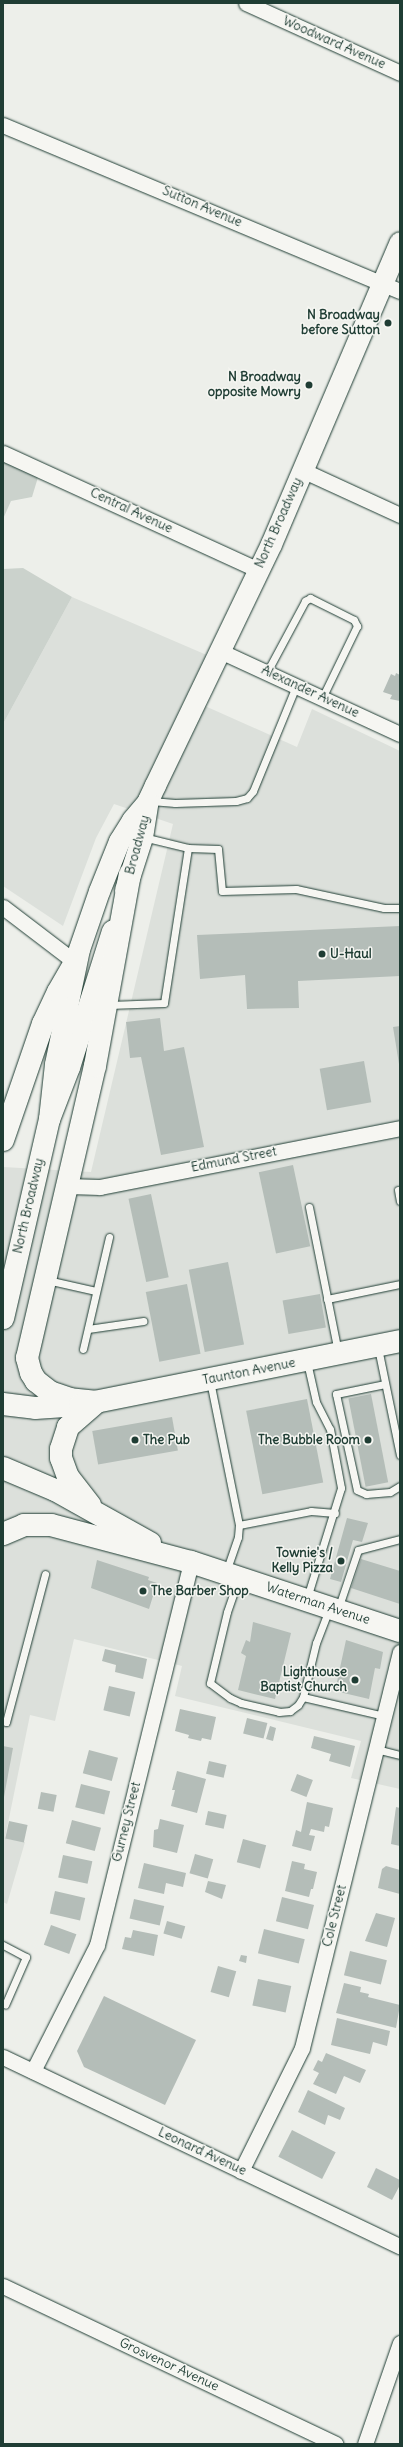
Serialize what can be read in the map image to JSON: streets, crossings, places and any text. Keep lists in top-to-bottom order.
{
  "streets": {
    "highway": ["Taunton Avenue", "Waterman Avenue"],
    "main road": ["North Broadway", "Broadway"],
    "street": [
      "Woodward Avenue",
      "Sutton Avenue",
      "Central Avenue",
      "Alexander Avenue",
      "Edmund Street",
      "Gurney Street",
      "Cole Street",
      "Leonard Avenue",
      "Grosvenor Avenue"
    ]
  },
  "crossings": [
    ["Sutton Avenue", "North Broadway"],
    ["Central Avenue", "North Broadway"],
    ["North Broadway", "Alexander Avenue"],
    ["North Broadway", "Broadway"],
    ["Waterman Avenue", "Gurney Street"],
    ["Gurney Street", "Leonard Avenue"],
    ["Cole Street", "Leonard Avenue"]
  ],
  "places": [
    "N Broadway before Sutton",
    "N Broadway opposite Mowry",
    "U-Haul",
    "The Pub",
    "The Bubble Room",
    "Townie's / Kelly Pizza",
    "The Barber Shop",
    "Lighthouse Baptist Church"
  ]
}
